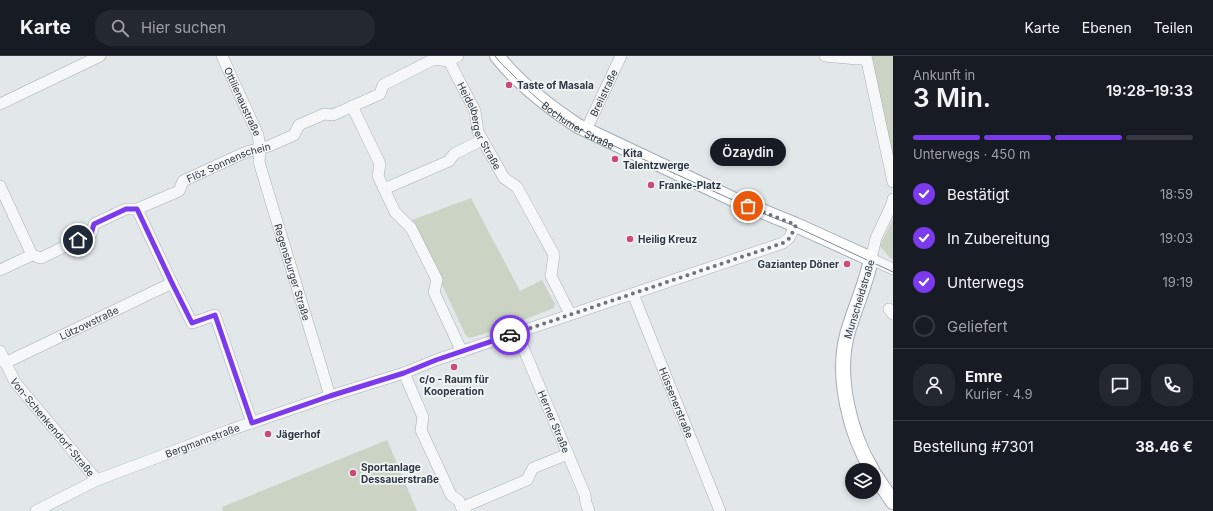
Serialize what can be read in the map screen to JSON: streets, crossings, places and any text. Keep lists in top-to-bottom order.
{
  "streets": {
    "main road": ["Bochumer Straße", "Munscheidstraße"],
    "street": [
      "Breilstraße",
      "Ottilienaustraße",
      "Heidelberger Straße",
      "Flöz Sonnenschein",
      "Regensburger Straße",
      "Lützowstraße",
      "Hüssenerstraße",
      "Herner Straße",
      "Von-Schenkendorf-Straße",
      "Bergmannstraße"
    ]
  },
  "crossings": [
    ["Breilstraße", "Bochumer Straße"],
    ["Ottilienaustraße", "Flöz Sonnenschein"],
    ["Ottilienaustraße", "Regensburger Straße"],
    ["Bochumer Straße", "Munscheidstraße"],
    ["Bochumer Straße", "Bergmannstraße"],
    ["Heidelberger Straße", "Flöz Sonnenschein"],
    ["Heidelberger Straße", "Bergmannstraße"],
    ["Flöz Sonnenschein", "Regensburger Straße"],
    ["Regensburger Straße", "Bergmannstraße"],
    ["Lützowstraße", "Von-Schenkendorf-Straße"],
    ["Hüssenerstraße", "Bergmannstraße"],
    ["Herner Straße", "Bergmannstraße"],
    ["Von-Schenkendorf-Straße", "Bergmannstraße"]
  ],
  "places": [
    "Taste of Masala",
    "Kita Talentzwerge",
    "Franke-Platz",
    "Özaydin",
    "Heilig Kreuz",
    "Gaziantep Döner",
    "c/o - Raum für Kooperation",
    "Jägerhof",
    "Sportanlage Dessauerstraße"
  ],
  "page": {
    "header": "Karte",
    "search": "Hier suchen",
    "nav": ["Karte", "Ebenen", "Teilen"],
    "heading": ["3 Min.", "Ankunft in", "19:28–19:33"],
    "panel": [
      "Emre",
      "Kurier · 4.9",
      "Bestellung #7301",
      "38.46 €"
    ],
    "bar": "Unterwegs · 450 m",
    "bubble": "Özaydin",
    "list": [
      ["Bestätigt", "18:59"],
      ["In Zubereitung", "19:03"],
      ["Unterwegs", "19:19"],
      "Geliefert"
    ]
  }
}
